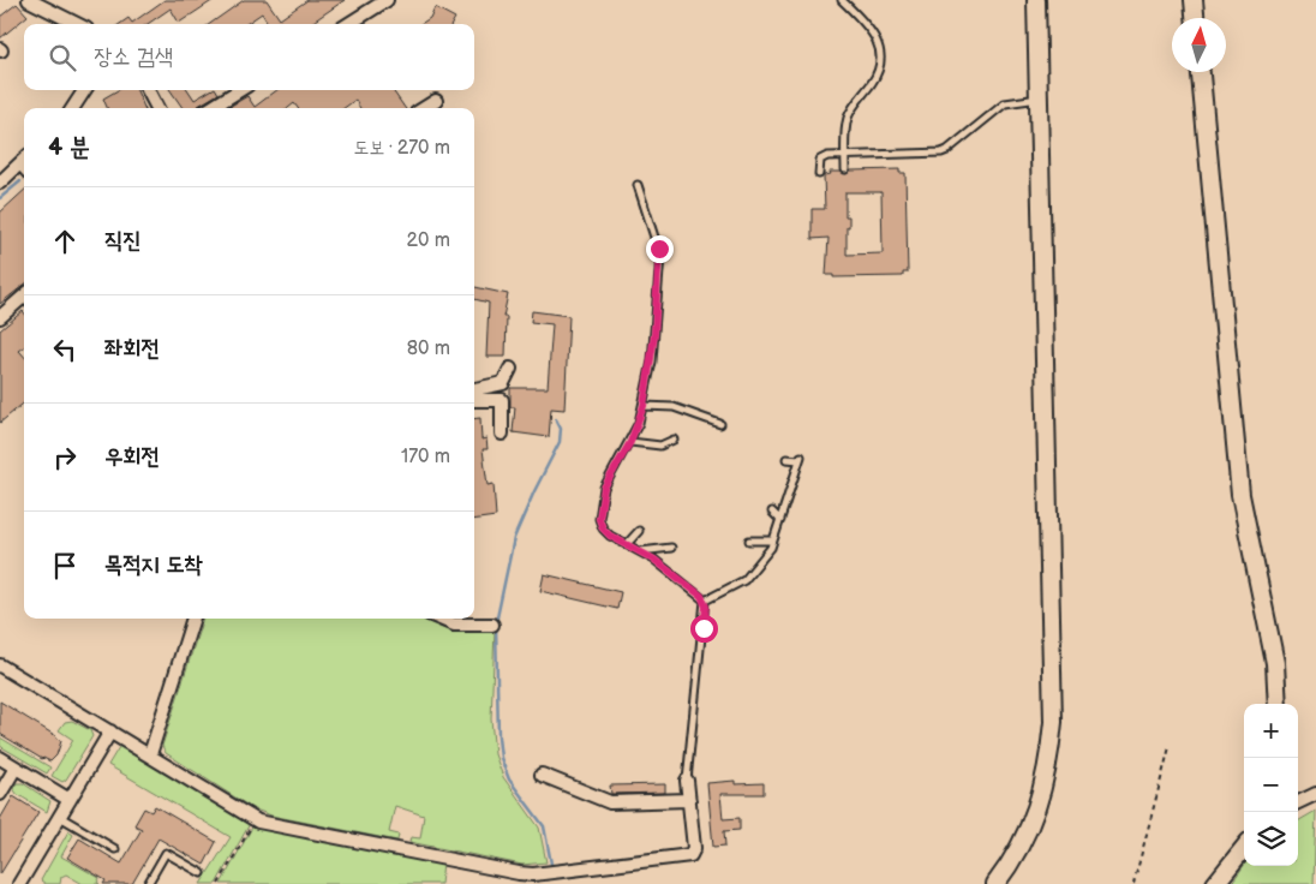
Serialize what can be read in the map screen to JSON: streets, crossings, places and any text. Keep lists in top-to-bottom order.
{
  "north": "top",
  "page": {
    "search": "장소 검색",
    "heading": ["4 분", "도보 · 270 m"],
    "list": [
      ["직진", "20 m"],
      ["좌회전", "80 m"],
      ["우회전", "170 m"],
      "목적지 도착"
    ],
    "map_buttons": ["+", "−"]
  }
}
